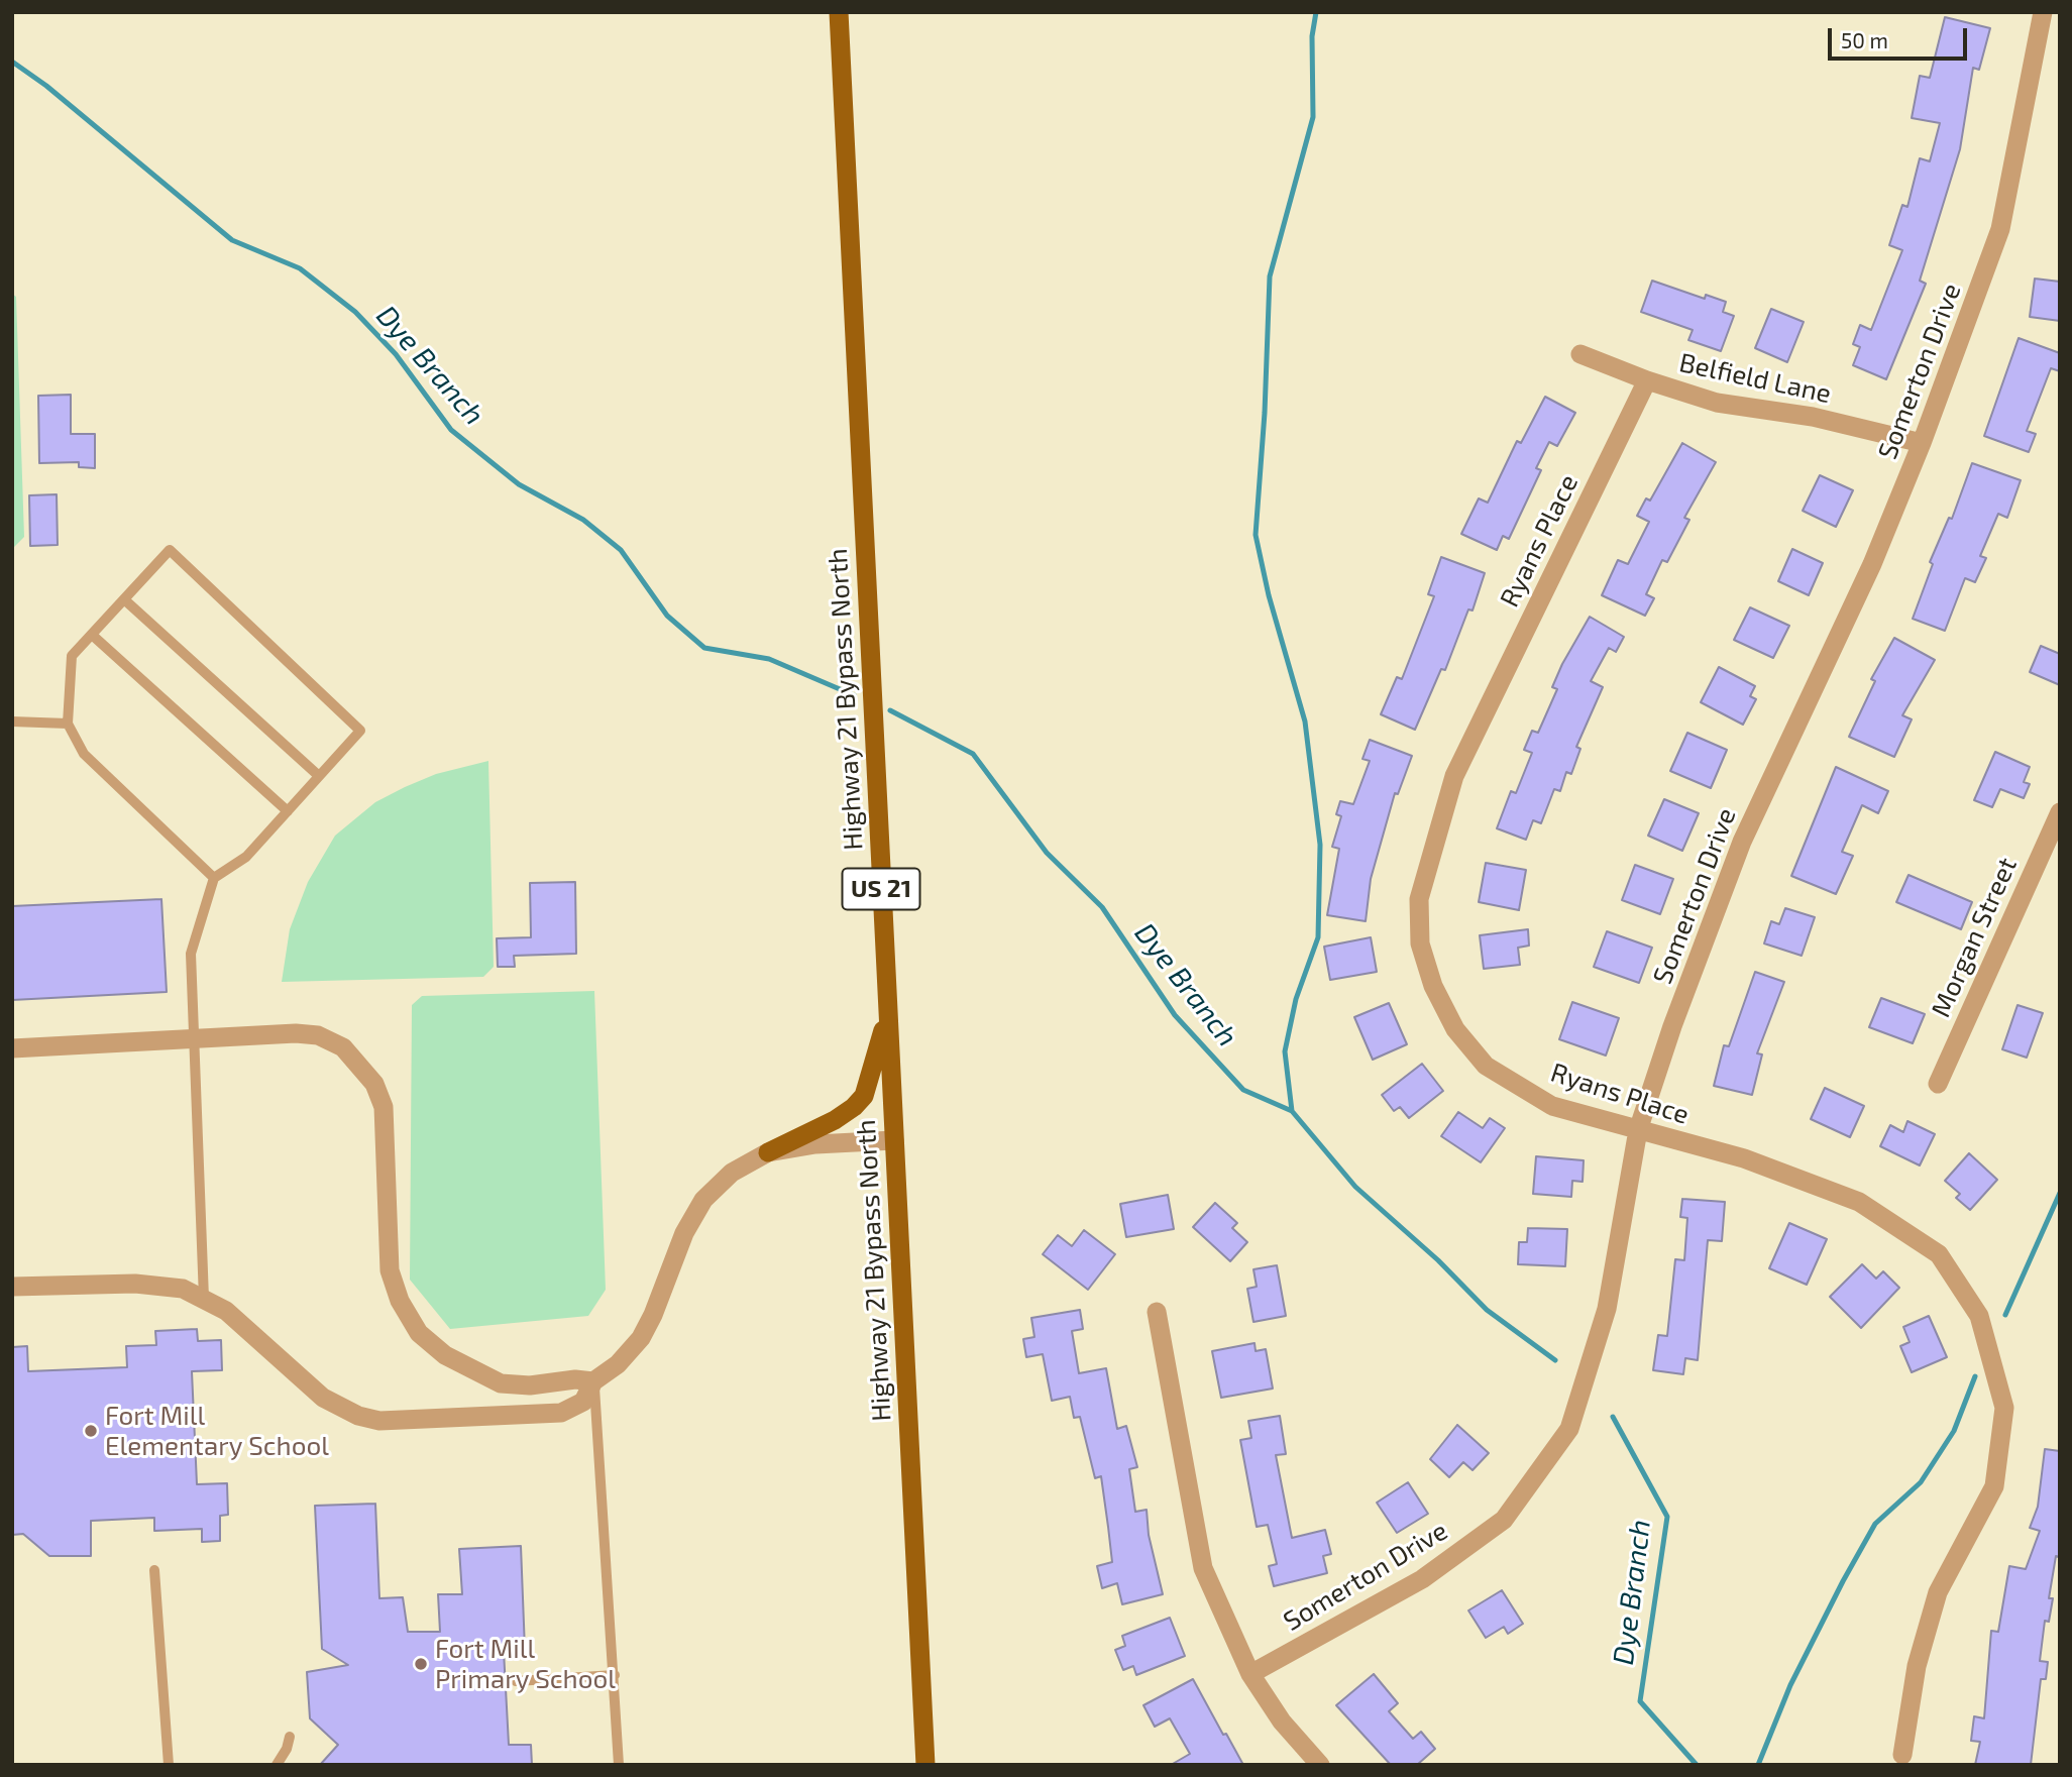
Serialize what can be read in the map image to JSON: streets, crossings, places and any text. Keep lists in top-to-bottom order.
{
  "streets": {
    "main road": ["Highway 21 Bypass North", "US 21"],
    "street": [
      "Somerton Drive",
      "Belfield Lane",
      "Ryans Place",
      "Morgan Street"
    ]
  },
  "crossings": [
    ["Somerton Drive", "Belfield Lane"],
    ["Somerton Drive", "Ryans Place"],
    ["Belfield Lane", "Ryans Place"]
  ],
  "water": ["Dye Branch"],
  "places": ["Fort Mill Elementary School", "Fort Mill Primary School"],
  "scale_bar": "50 m"
}
